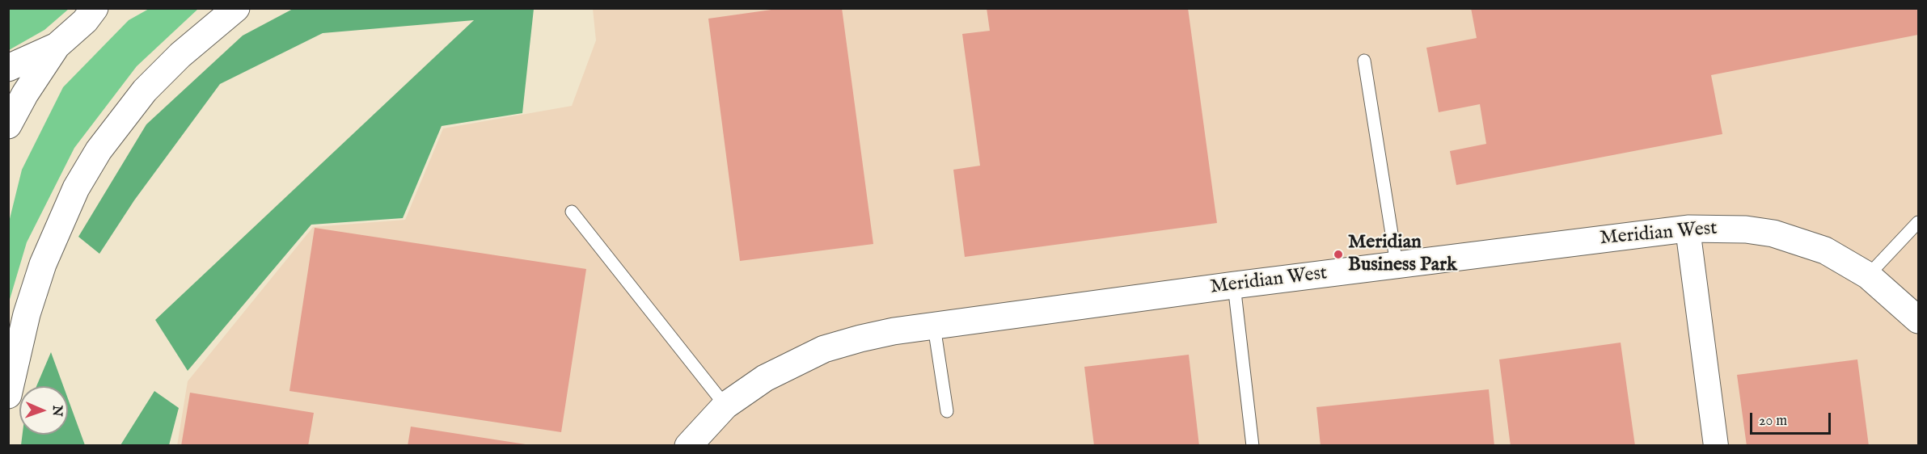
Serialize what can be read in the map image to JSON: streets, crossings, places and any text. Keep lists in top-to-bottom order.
{
  "streets": {
    "main road": ["Meridian West"]
  },
  "places": ["Meridian Business Park"],
  "scale_bar": "20 m",
  "north": "right"
}
